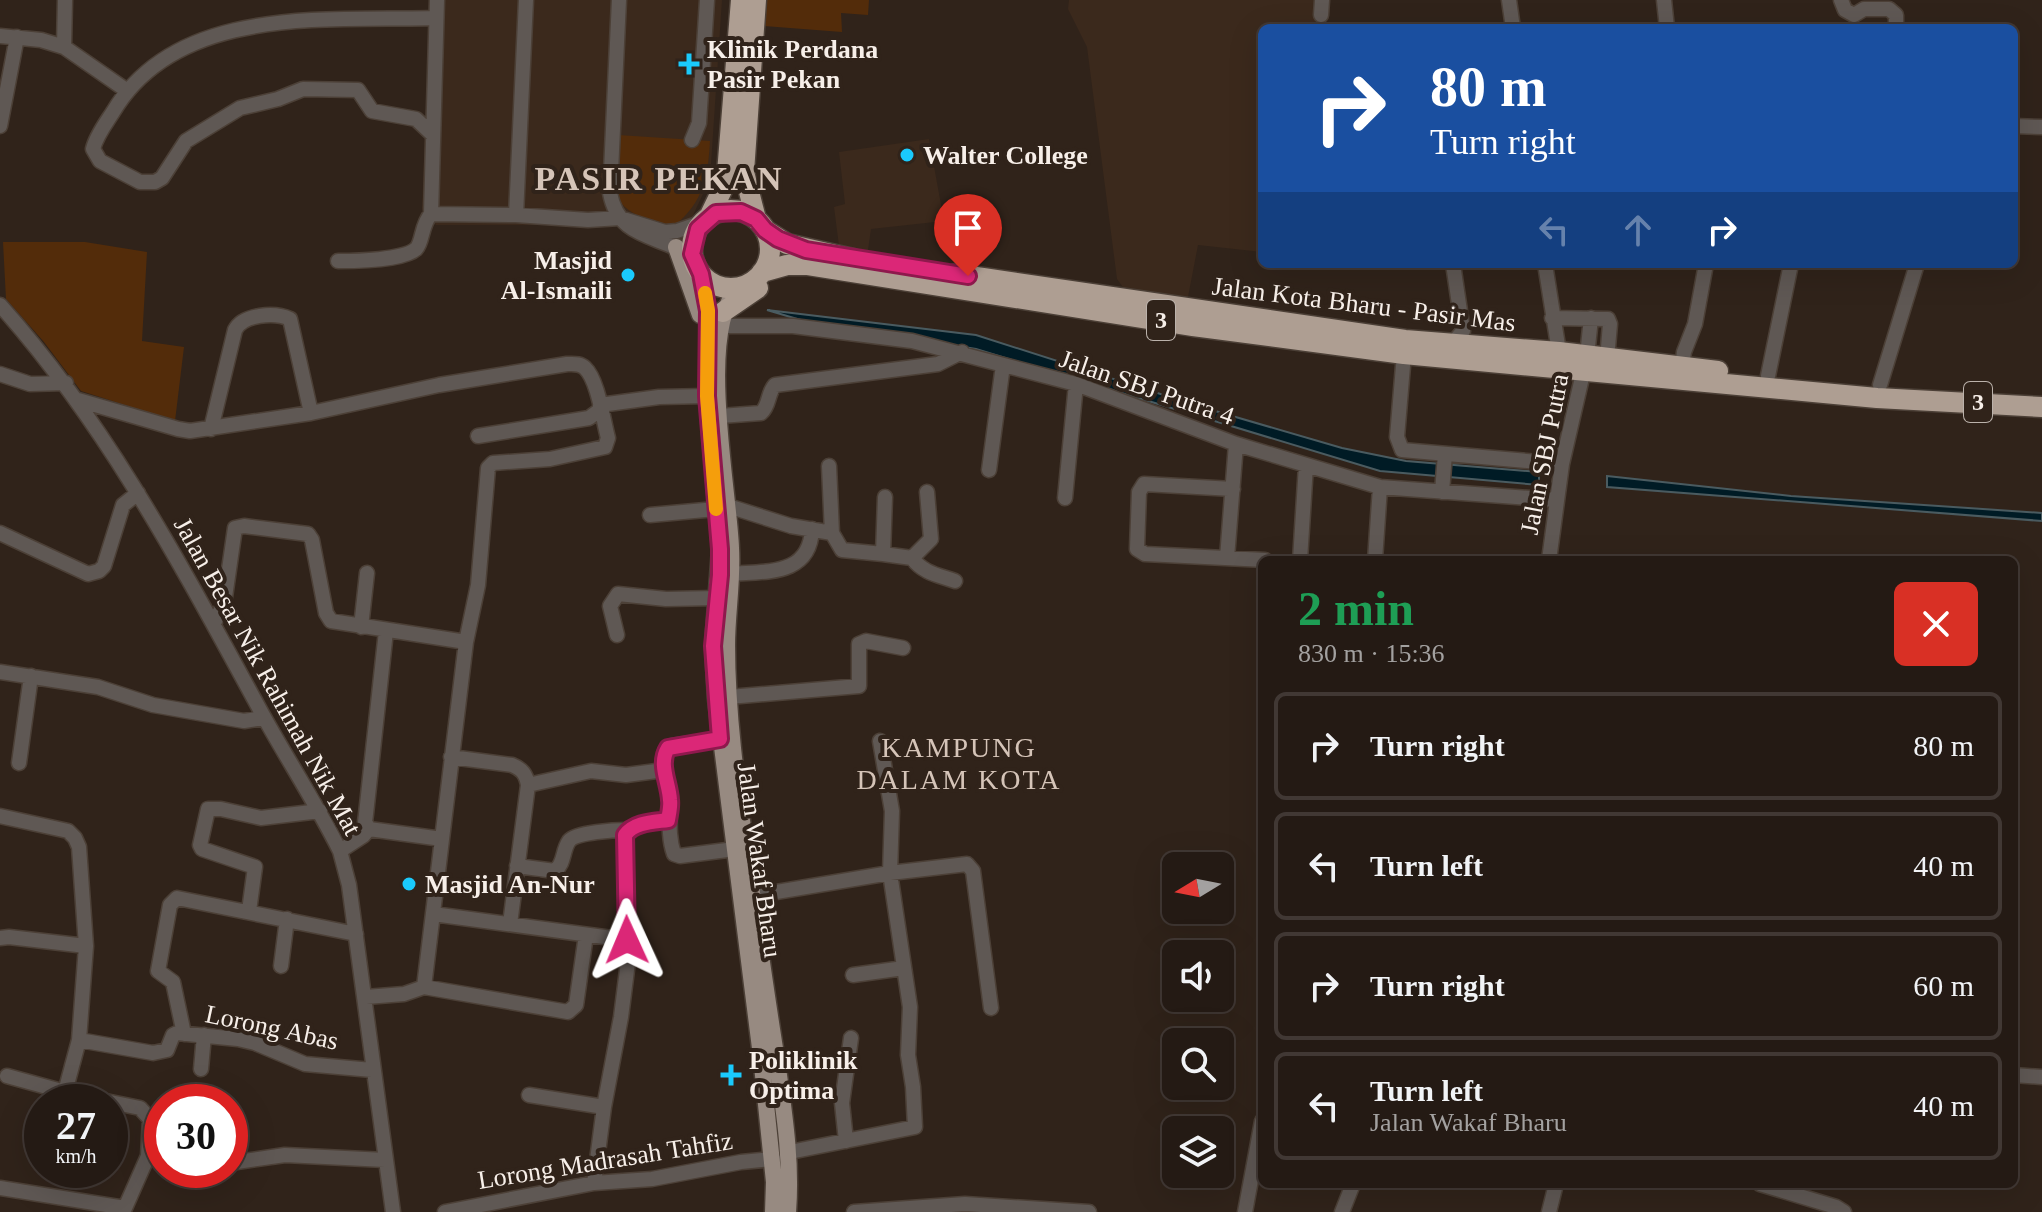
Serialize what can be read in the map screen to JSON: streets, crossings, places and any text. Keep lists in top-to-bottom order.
{
  "streets": {
    "highway": ["Jalan Kota Bharu - Pasir Mas", "3"],
    "main road": ["Jalan Wakaf Bharu"],
    "street": [
      "Jalan SBJ Putra 4",
      "Jalan SBJ Putra",
      "Jalan Besar Nik Rahimah Nik Mat",
      "Lorong Abas",
      "Lorong Madrasah Tahfiz"
    ]
  },
  "crossings": [
    ["Jalan Kota Bharu - Pasir Mas", "Jalan SBJ Putra"],
    ["Jalan Kota Bharu - Pasir Mas", "Jalan Wakaf Bharu"],
    ["Jalan SBJ Putra 4", "Jalan SBJ Putra"],
    ["Jalan SBJ Putra 4", "Jalan Wakaf Bharu"],
    ["Jalan Besar Nik Rahimah Nik Mat", "Lorong Abas"],
    ["Jalan Wakaf Bharu", "Lorong Madrasah Tahfiz"]
  ],
  "districts": ["PASIR PEKAN", "KAMPUNG DALAM KOTA"],
  "places": {
    "health": ["Klinik Perdana Pasir Pekan", "Poliklinik Optima"],
    "other": ["Walter College", "Masjid Al-Ismaili", "Masjid An-Nur"]
  },
  "north": "left",
  "page": {
    "turn": ["80 m", "Turn right"],
    "heading": ["2 min", "830 m · 15:36"],
    "list": [
      {
        "name": "Turn right",
        "value": "80 m"
      },
      {
        "name": "Turn left",
        "value": "40 m"
      },
      {
        "name": "Turn right",
        "value": "60 m"
      },
      {
        "name": "Turn left",
        "note": "Jalan Wakaf Bharu",
        "value": "40 m"
      }
    ],
    "speed": "27 km/h",
    "limit": "30"
  }
}
